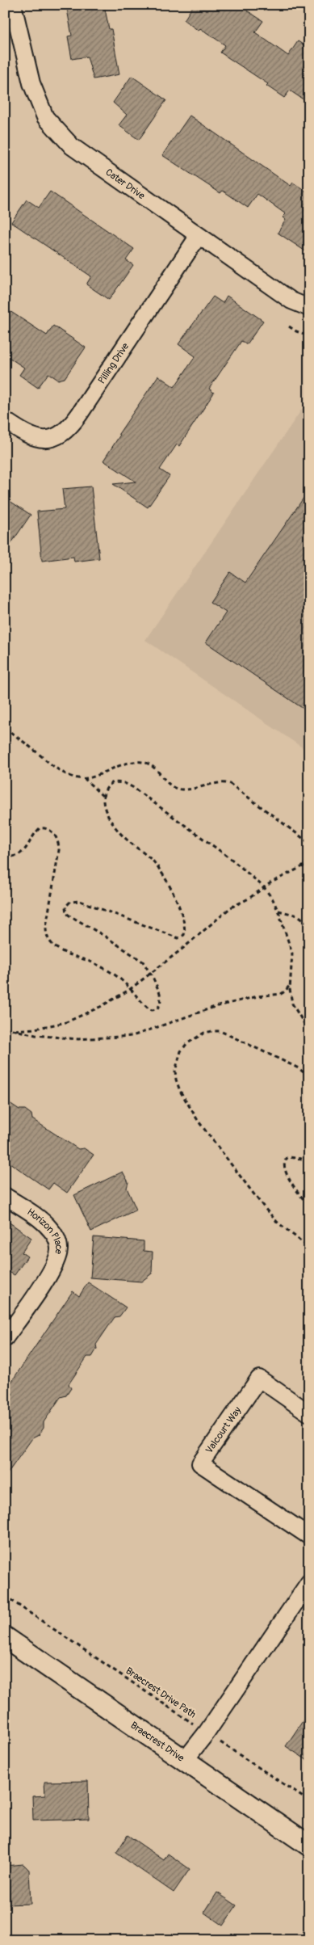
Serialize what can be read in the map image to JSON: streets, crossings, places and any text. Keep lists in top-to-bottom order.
{
  "streets": {
    "street": [
      "Cater Drive",
      "Pilling Drive",
      "Horizon Place",
      "Valcourt Way",
      "Braecrest Drive"
    ],
    "path": ["Braecrest Drive Path"]
  },
  "crossings": [
    ["Cater Drive", "Pilling Drive"]
  ]
}
